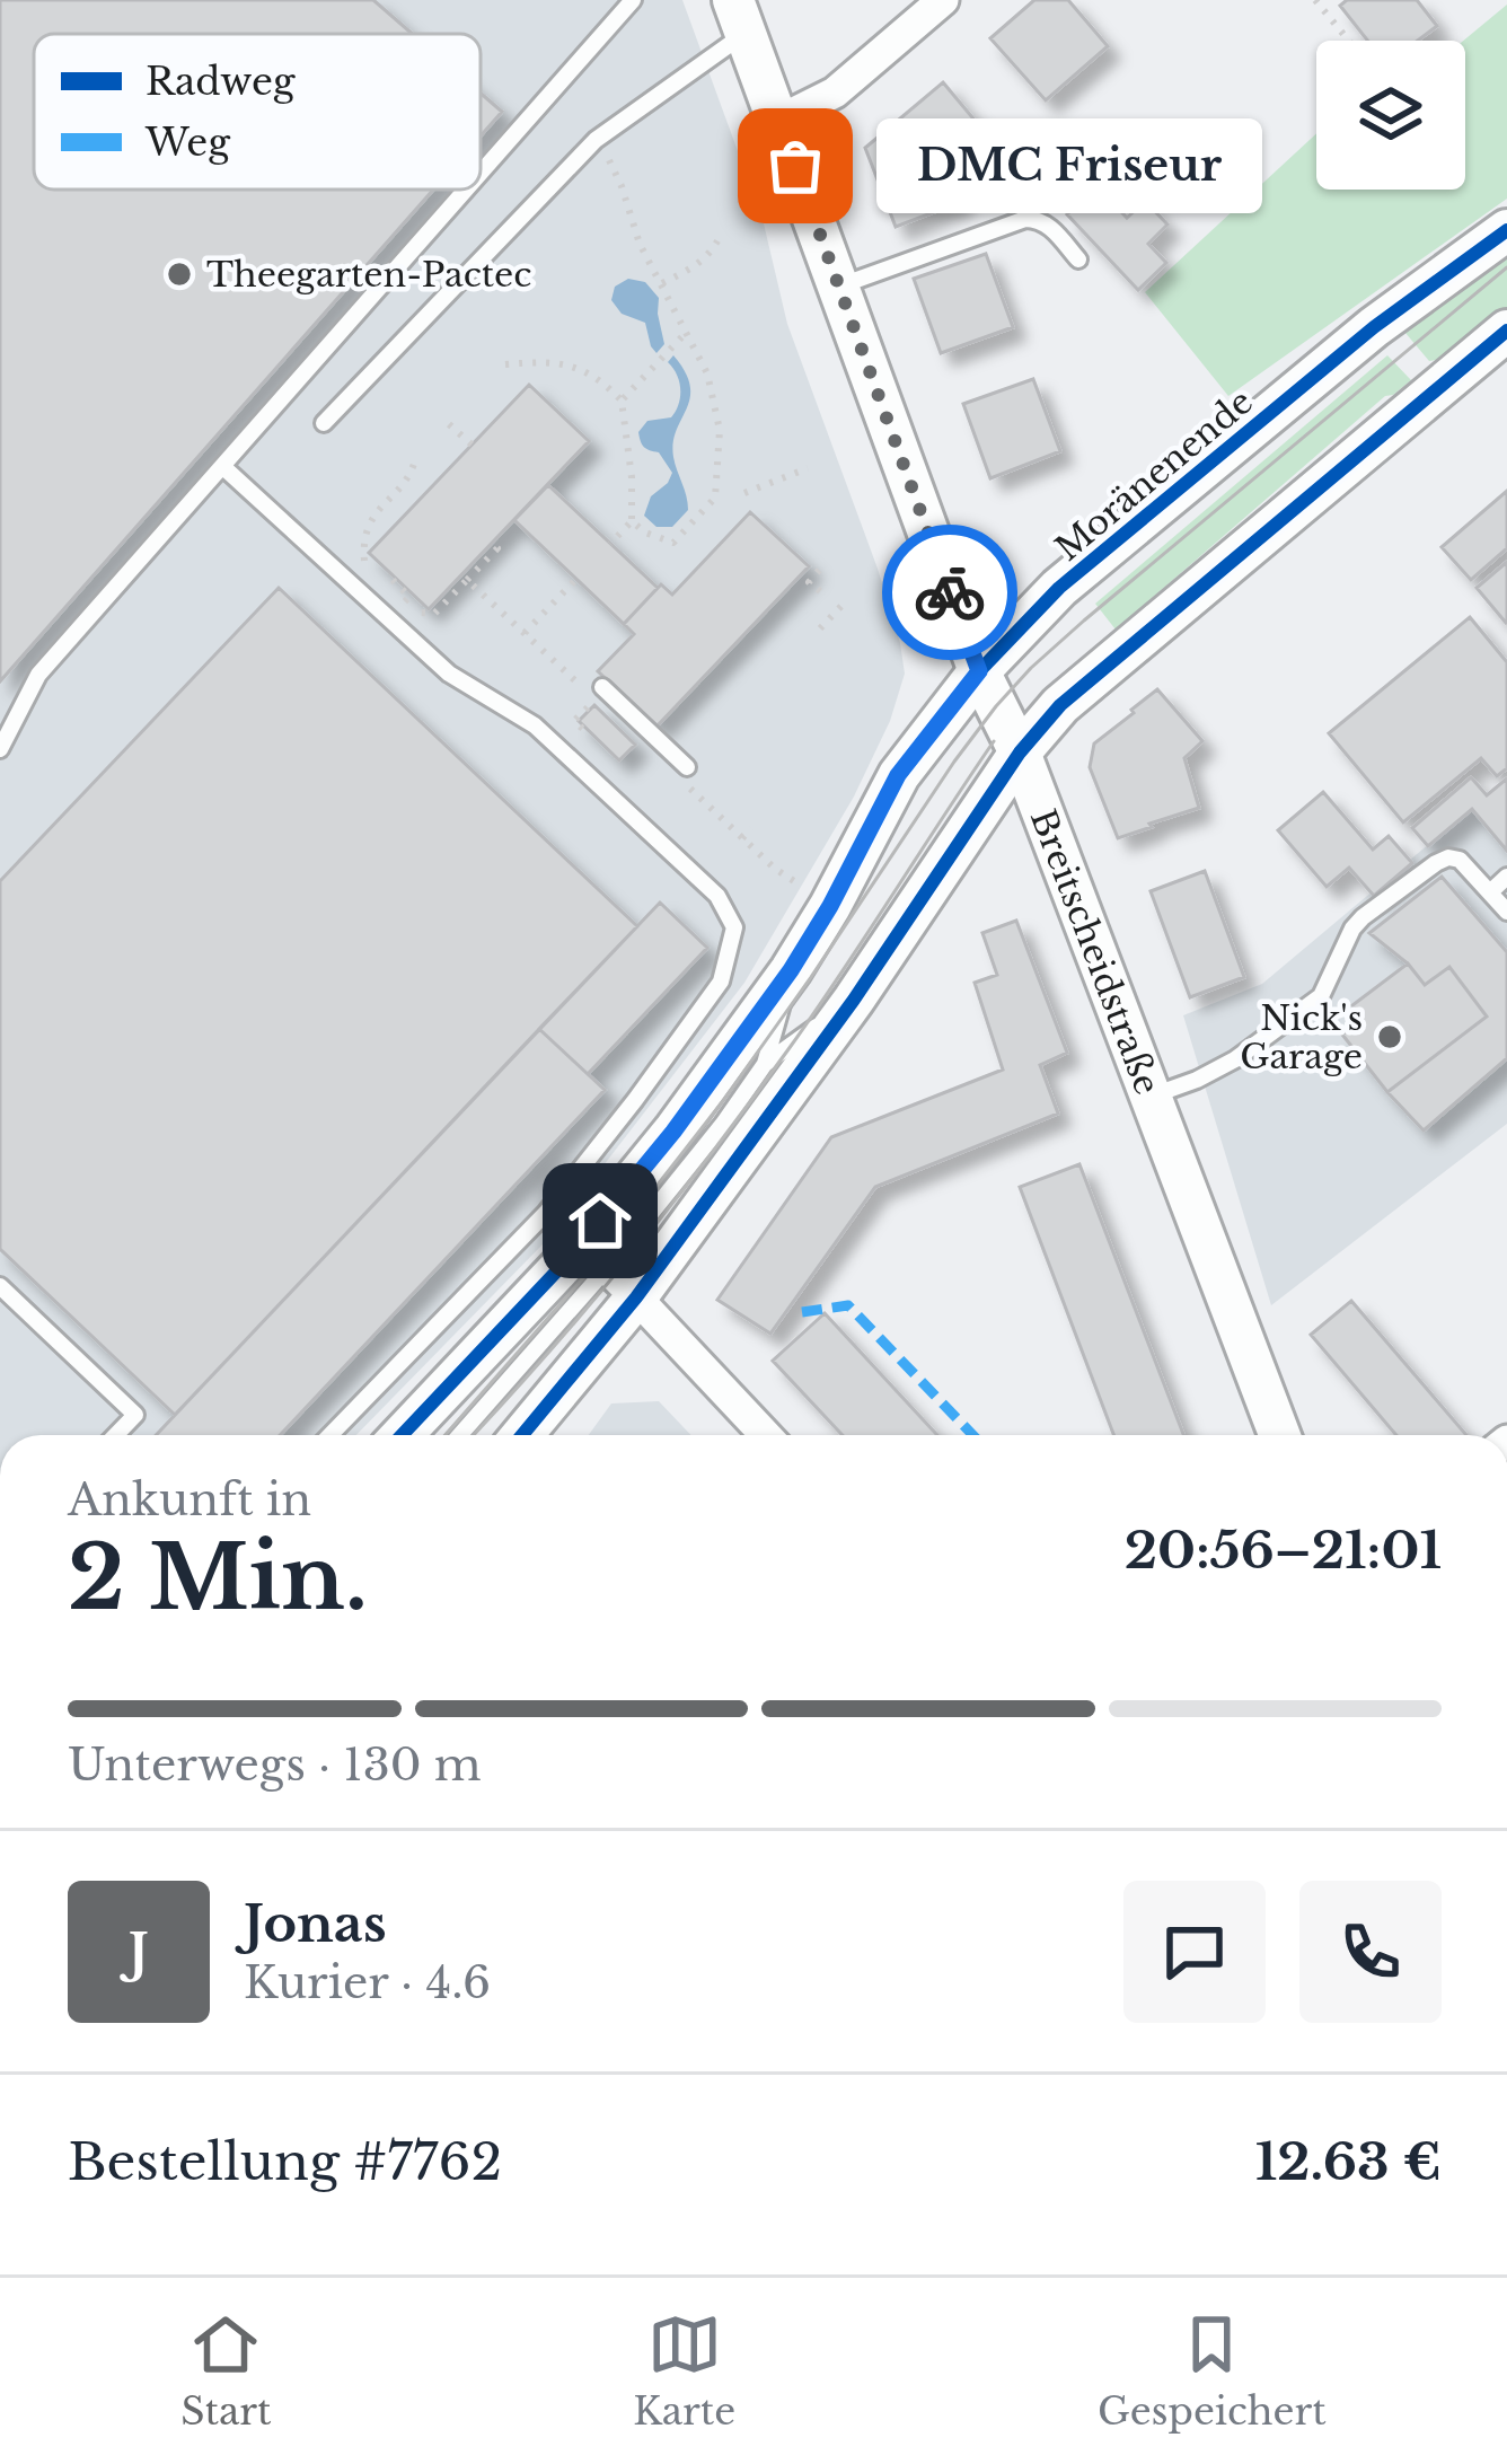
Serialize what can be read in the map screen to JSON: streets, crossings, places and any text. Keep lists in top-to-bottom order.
{
  "streets": {
    "main road": ["Moränenende", "Breitscheidstraße"]
  },
  "crossings": [
    ["Moränenende", "Breitscheidstraße"]
  ],
  "places": ["DMC Friseur", "Theegarten-Pactec", "Nick's Garage"],
  "legend": ["Radweg", "Weg"],
  "page": {
    "bubble": "DMC Friseur",
    "heading": ["2 Min.", "Ankunft in", "20:56–21:01"],
    "panel": [
      "Jonas",
      "Kurier · 4.6",
      "Bestellung #7762",
      "12.63 €"
    ],
    "bar": "Unterwegs · 130 m",
    "round": "J",
    "tabs": ["Start", "Karte", "Gespeichert"]
  }
}
